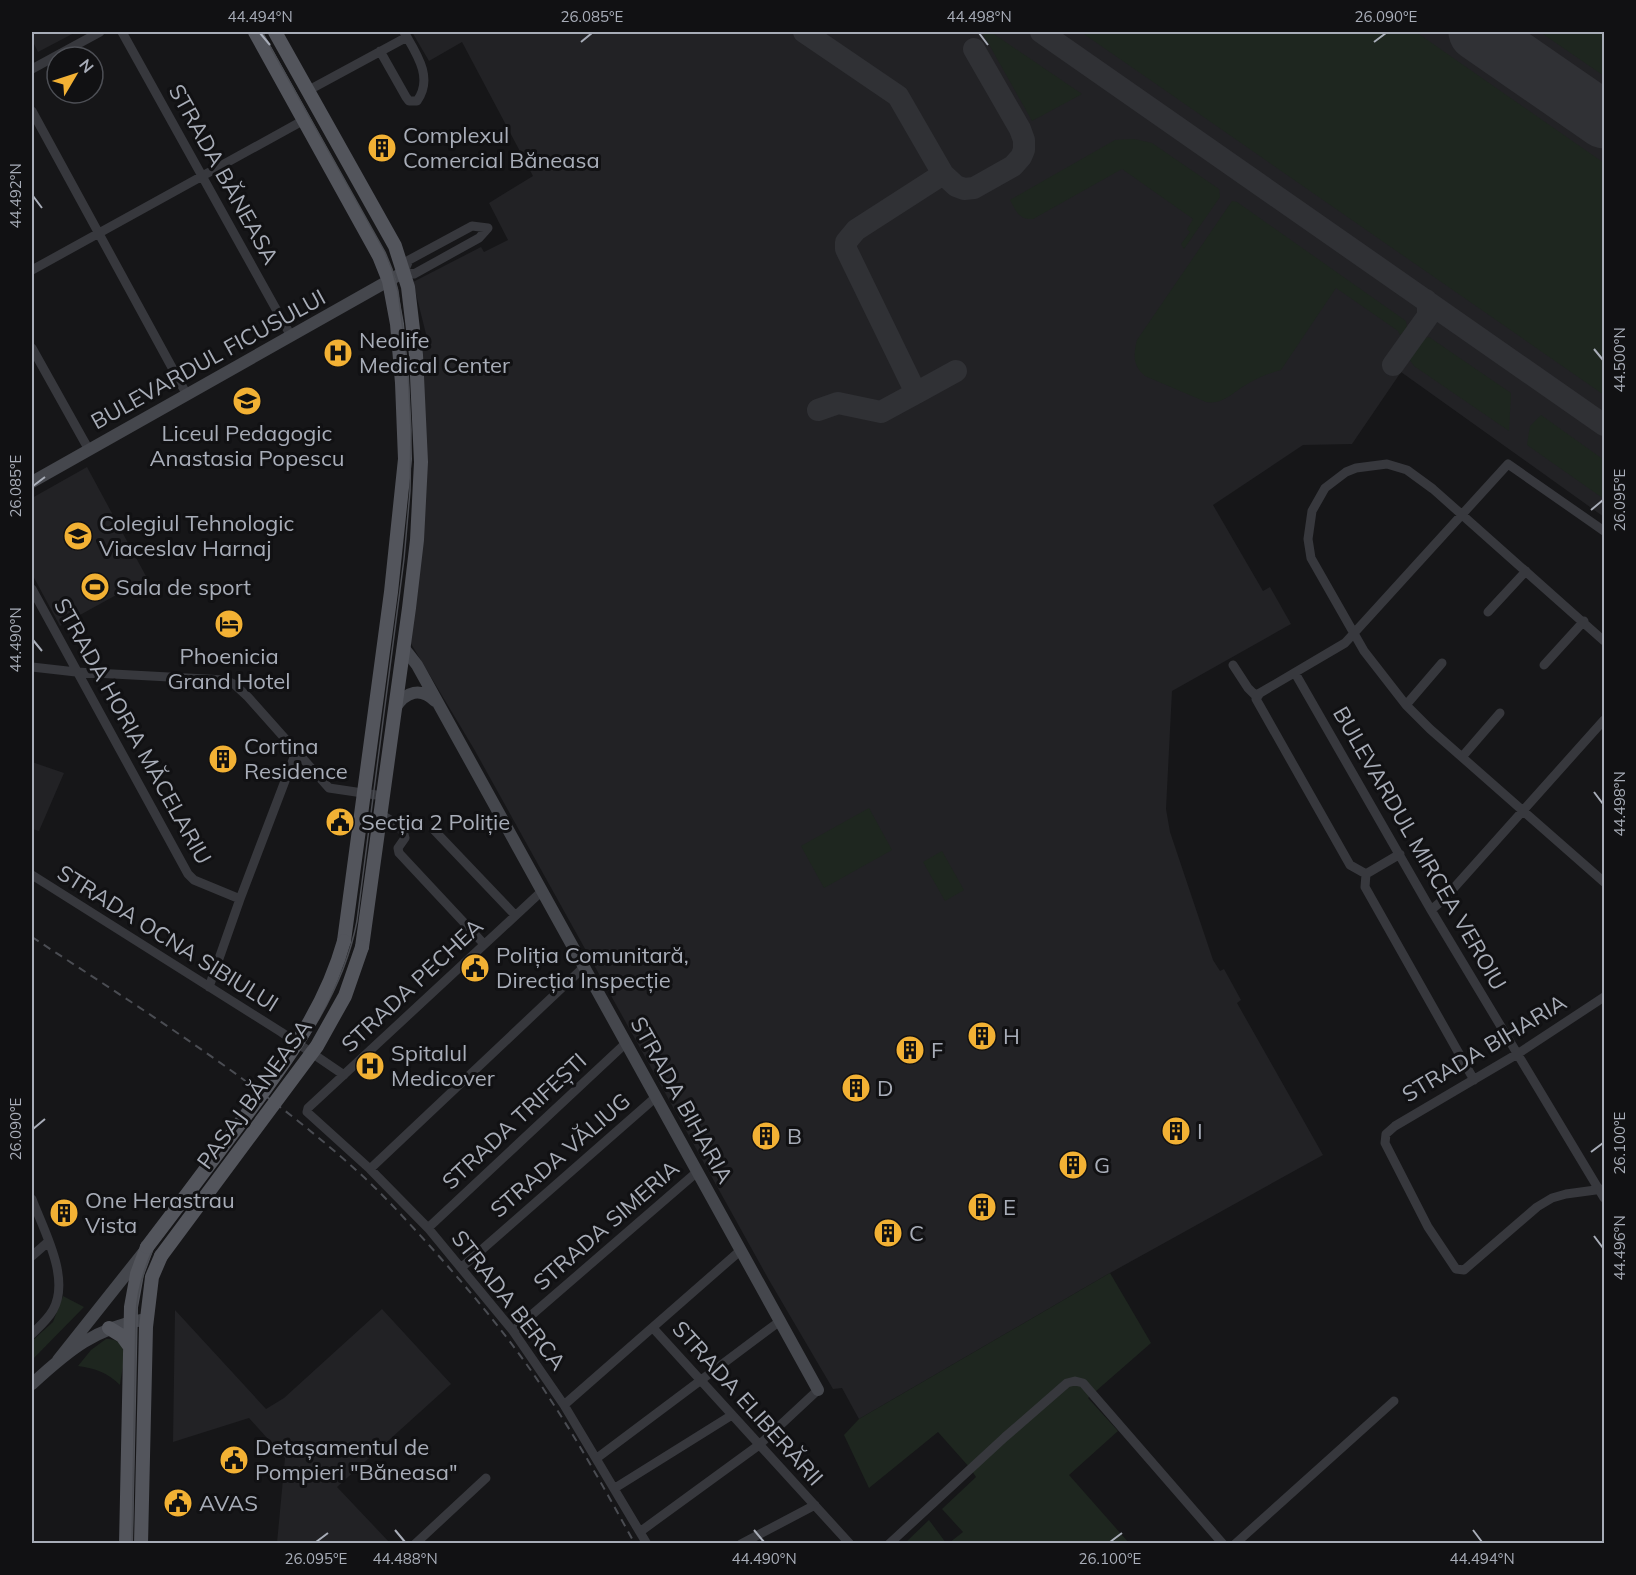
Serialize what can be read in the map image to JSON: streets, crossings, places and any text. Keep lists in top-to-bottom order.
{
  "streets": {
    "main road": ["PASAJ BĂNEASA"],
    "street": [
      "STRADA BĂNEASA",
      "BULEVARDUL FICUSULUI",
      "STRADA HORIA MĂCELARIU",
      "BULEVARDUL MIRCEA VEROIU",
      "STRADA OCNA SIBIULUI",
      "STRADA PECHEA",
      "STRADA BIHARIA",
      "STRADA TRIFEȘTI",
      "STRADA VĂLIUG",
      "STRADA SIMERIA",
      "STRADA BERCA",
      "STRADA ELIBERĂRII"
    ]
  },
  "crossings": [
    ["STRADA BĂNEASA", "BULEVARDUL FICUSULUI"],
    ["BULEVARDUL FICUSULUI", "PASAJ BĂNEASA"],
    ["BULEVARDUL MIRCEA VEROIU", "STRADA BIHARIA"],
    ["STRADA OCNA SIBIULUI", "STRADA PECHEA"],
    ["STRADA PECHEA", "STRADA BIHARIA"],
    ["STRADA PECHEA", "STRADA BERCA"],
    ["STRADA BIHARIA", "PASAJ BĂNEASA"],
    ["STRADA BIHARIA", "STRADA TRIFEȘTI"],
    ["STRADA BIHARIA", "STRADA VĂLIUG"],
    ["STRADA BIHARIA", "STRADA SIMERIA"],
    ["STRADA TRIFEȘTI", "STRADA BERCA"],
    ["STRADA VĂLIUG", "STRADA BERCA"],
    ["STRADA SIMERIA", "STRADA BERCA"]
  ],
  "places": {
    "building": [
      "Complexul Comercial Băneasa",
      "Cortina Residence",
      "H",
      "F",
      "D",
      "I",
      "B",
      "G",
      "E",
      "One Herastrau Vista",
      "C"
    ],
    "hospital": ["Neolife Medical Center", "Spitalul Medicover"],
    "school or university": ["Liceul Pedagogic Anastasia Popescu", "Colegiul Tehnologic Viaceslav Harnaj"],
    "sports": ["Sala de sport"],
    "hotel": ["Phoenicia Grand Hotel"],
    "public building": [
      "Secția 2 Poliție",
      "Poliția Comunitară, Direcția Inspecție",
      "Detașamentul de Pompieri \"Băneasa\"",
      "AVAS"
    ]
  },
  "north": "top right",
  "coordinates": [
    "44.494°N",
    "26.085°E",
    "44.498°N",
    "26.090°E",
    "44.492°N",
    "44.500°N",
    "26.095°E",
    "44.490°N",
    "26.100°E",
    "44.496°N",
    "44.488°N"
  ]
}
